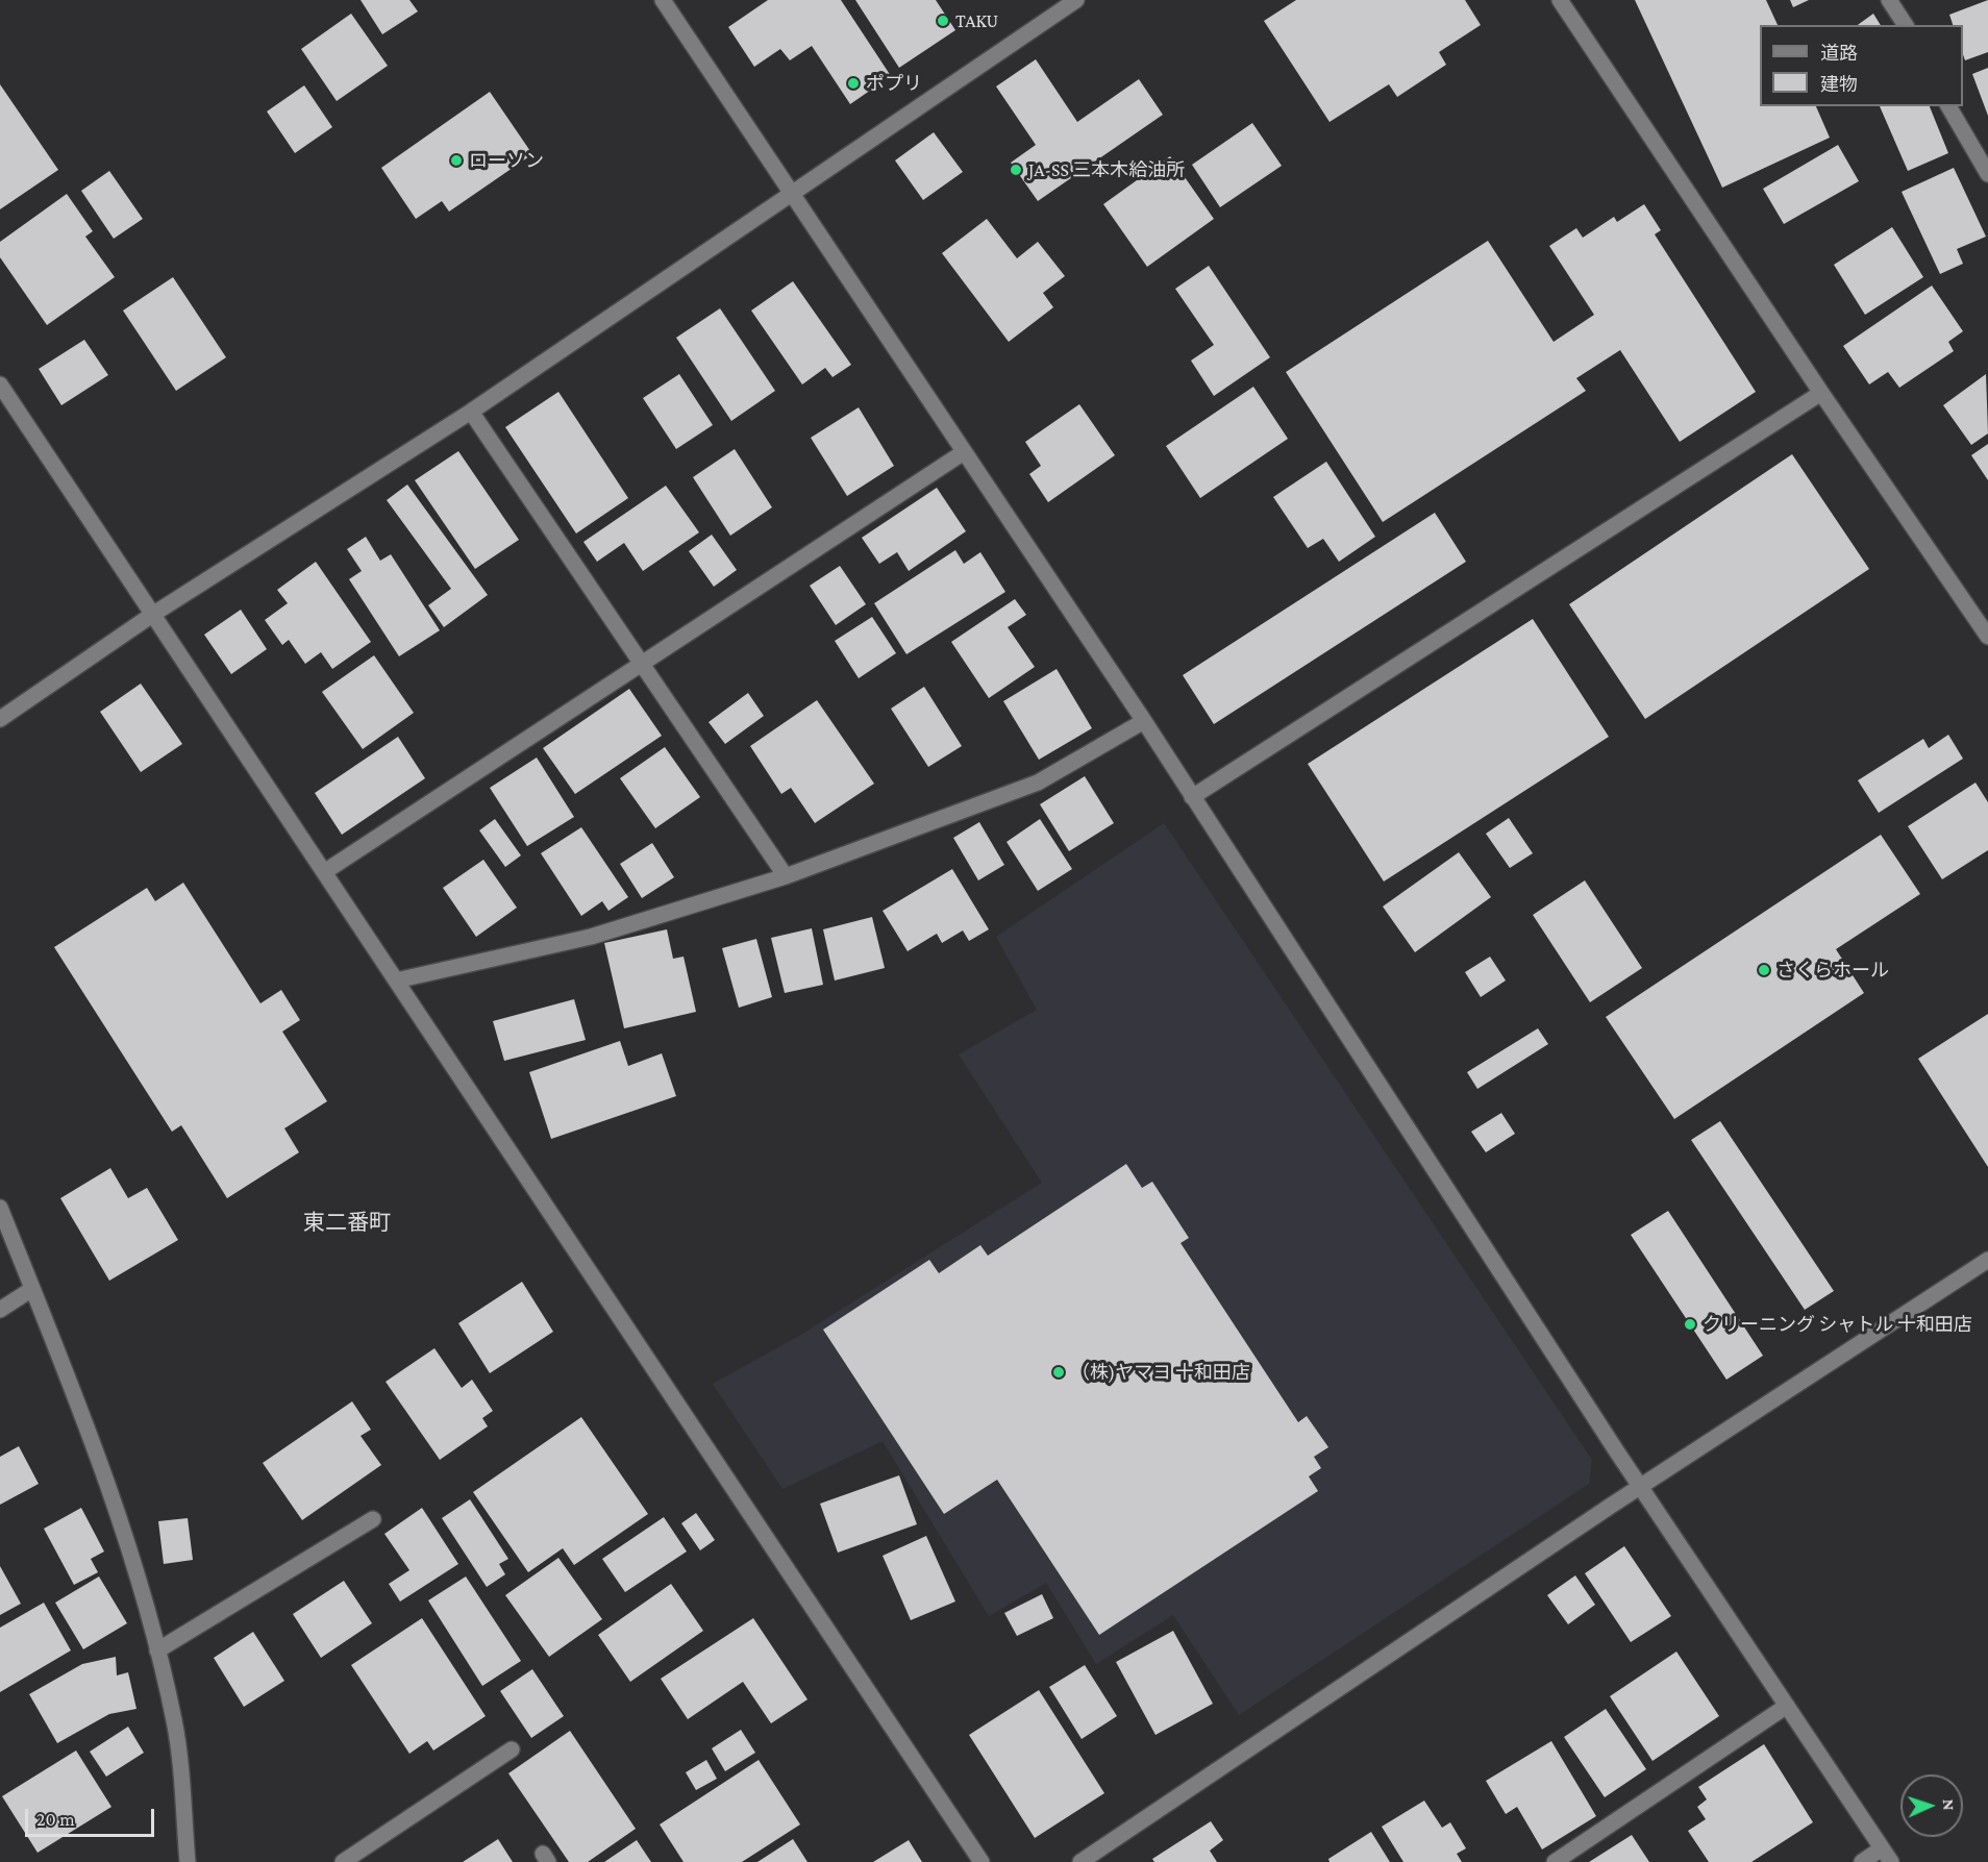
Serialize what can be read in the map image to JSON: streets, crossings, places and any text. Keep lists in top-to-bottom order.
{
  "districts": ["東二番町"],
  "places": [
    "TAKU",
    "ポプリ",
    "ローソン",
    "JA-SS 三本木給油所",
    "さくらホール",
    "クリーニング シャトル 十和田店",
    "（株)ヤマヨ 十和田店"
  ],
  "legend": ["道路", "建物"],
  "scale_bar": "20 m",
  "north": "right"
}
